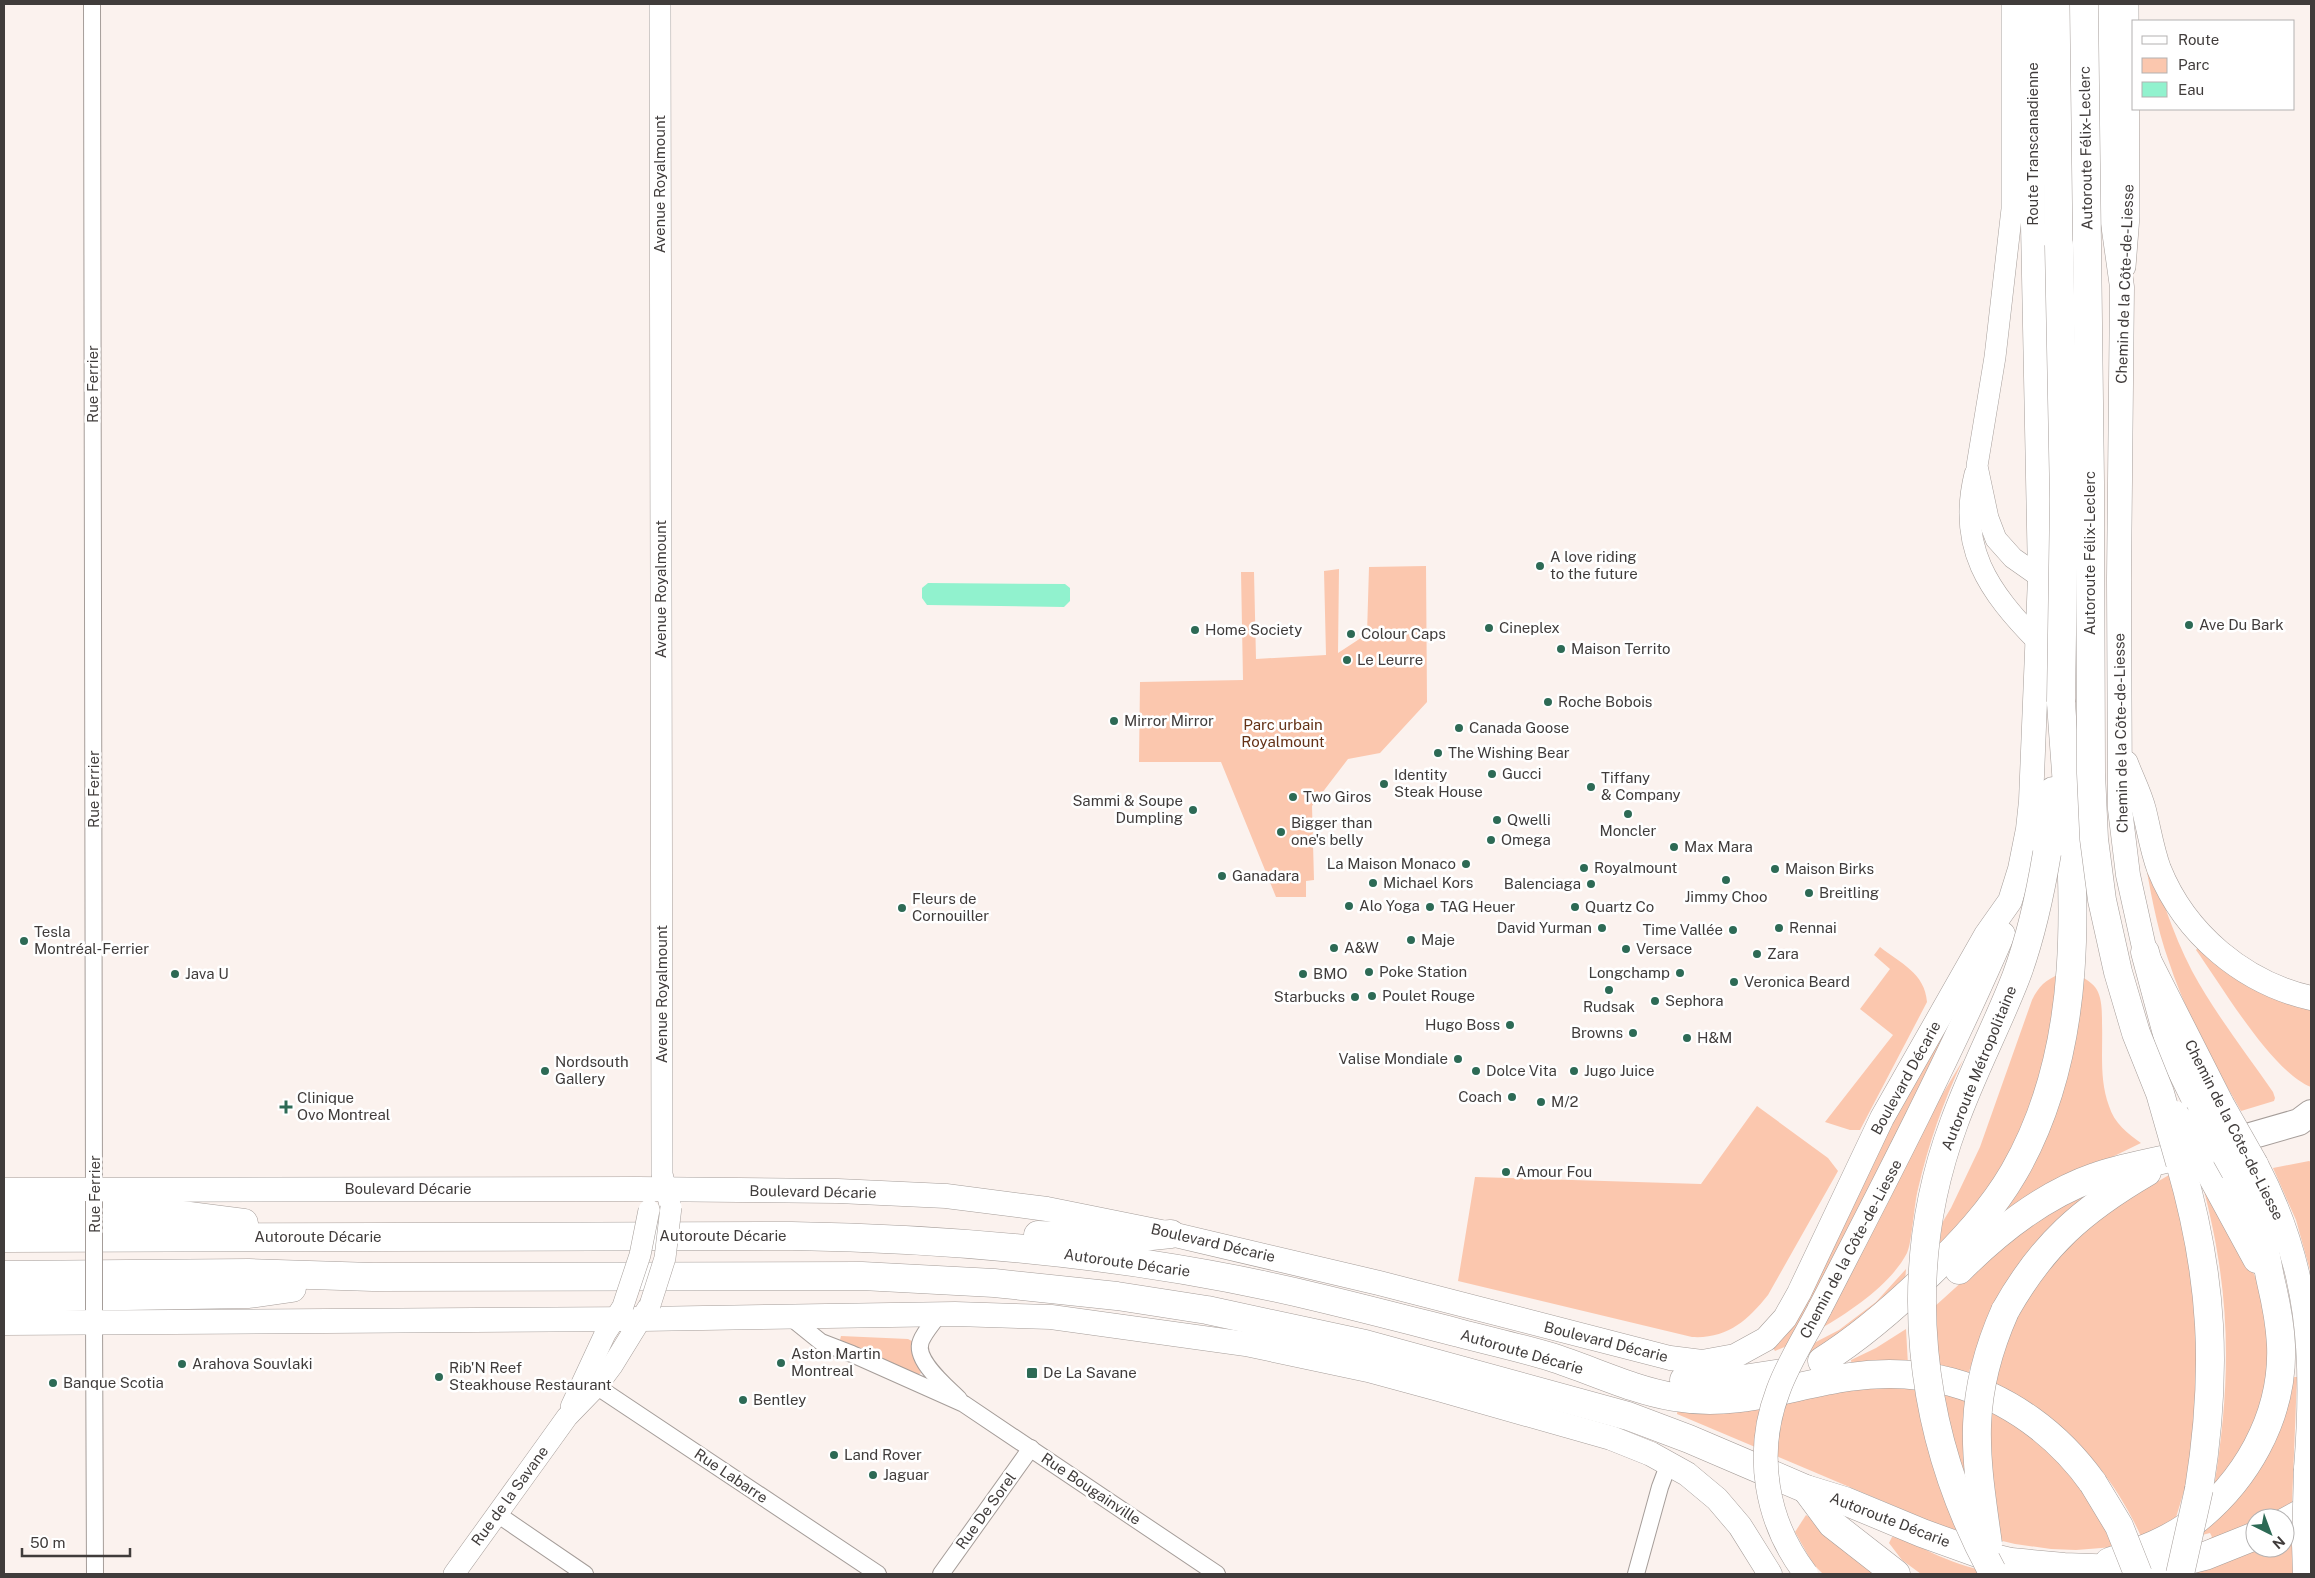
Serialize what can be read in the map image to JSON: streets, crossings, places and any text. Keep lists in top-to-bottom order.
{
  "streets": {
    "highway": ["Autoroute Félix-Leclerc", "Autoroute Métropolitaine", "Autoroute Décarie"],
    "main road": ["Route Transcanadienne", "Chemin de la Côte-de-Liesse", "Boulevard Décarie"],
    "street": [
      "Avenue Royalmount",
      "Rue Ferrier",
      "Rue Labarre",
      "Rue Bougainville",
      "Rue de la Savane",
      "Rue De Sorel"
    ]
  },
  "crossings": [
    ["Autoroute Félix-Leclerc", "Autoroute Métropolitaine"],
    ["Avenue Royalmount", "Boulevard Décarie"],
    ["Avenue Royalmount", "Rue de la Savane"],
    ["Chemin de la Côte-de-Liesse", "Boulevard Décarie"],
    ["Rue Ferrier", "Boulevard Décarie"],
    ["Boulevard Décarie", "Rue de la Savane"],
    ["Rue Labarre", "Rue de la Savane"],
    ["Rue Bougainville", "Rue De Sorel"]
  ],
  "parks": ["Parc urbain Royalmount"],
  "places": {
    "other": [
      "A love riding to the future",
      "Ave Du Bark",
      "Cineplex",
      "Home Society",
      "Colour Caps",
      "Maison Territo",
      "Le Leurre",
      "Roche Bobois",
      "Mirror Mirror",
      "Canada Goose",
      "The Wishing Bear",
      "Gucci",
      "Identity Steak House",
      "Tiffany & Company",
      "Two Giros",
      "Sammi & Soupe Dumpling",
      "Moncler",
      "Qwelli",
      "Bigger than one's belly",
      "Omega",
      "Max Mara",
      "La Maison Monaco",
      "Royalmount",
      "Maison Birks",
      "Ganadara",
      "Jimmy Choo",
      "Michael Kors",
      "Balenciaga",
      "Breitling",
      "Alo Yoga",
      "TAG Heuer",
      "Quartz Co",
      "Fleurs de Cornouiller",
      "David Yurman",
      "Rennai",
      "Time Vallée",
      "Maje",
      "Tesla Montréal-Ferrier",
      "A&W",
      "Versace",
      "Zara",
      "Poke Station",
      "Longchamp",
      "Java U",
      "BMO",
      "Veronica Beard",
      "Rudsak",
      "Poulet Rouge",
      "Starbucks",
      "Sephora",
      "Hugo Boss",
      "Browns",
      "H&M",
      "Valise Mondiale",
      "Nordsouth Gallery",
      "Dolce Vita",
      "Jugo Juice",
      "Coach",
      "M/2",
      "Amour Fou",
      "Aston Martin Montreal",
      "Arahova Souvlaki",
      "Rib'N Reef Steakhouse Restaurant",
      "Banque Scotia",
      "Bentley",
      "Land Rover",
      "Jaguar"
    ],
    "health": ["Clinique Ovo Montreal"],
    "transit": ["De La Savane"]
  },
  "legend": ["Route", "Parc", "Eau"],
  "scale_bar": "50 m",
  "north": "bottom right"
}
